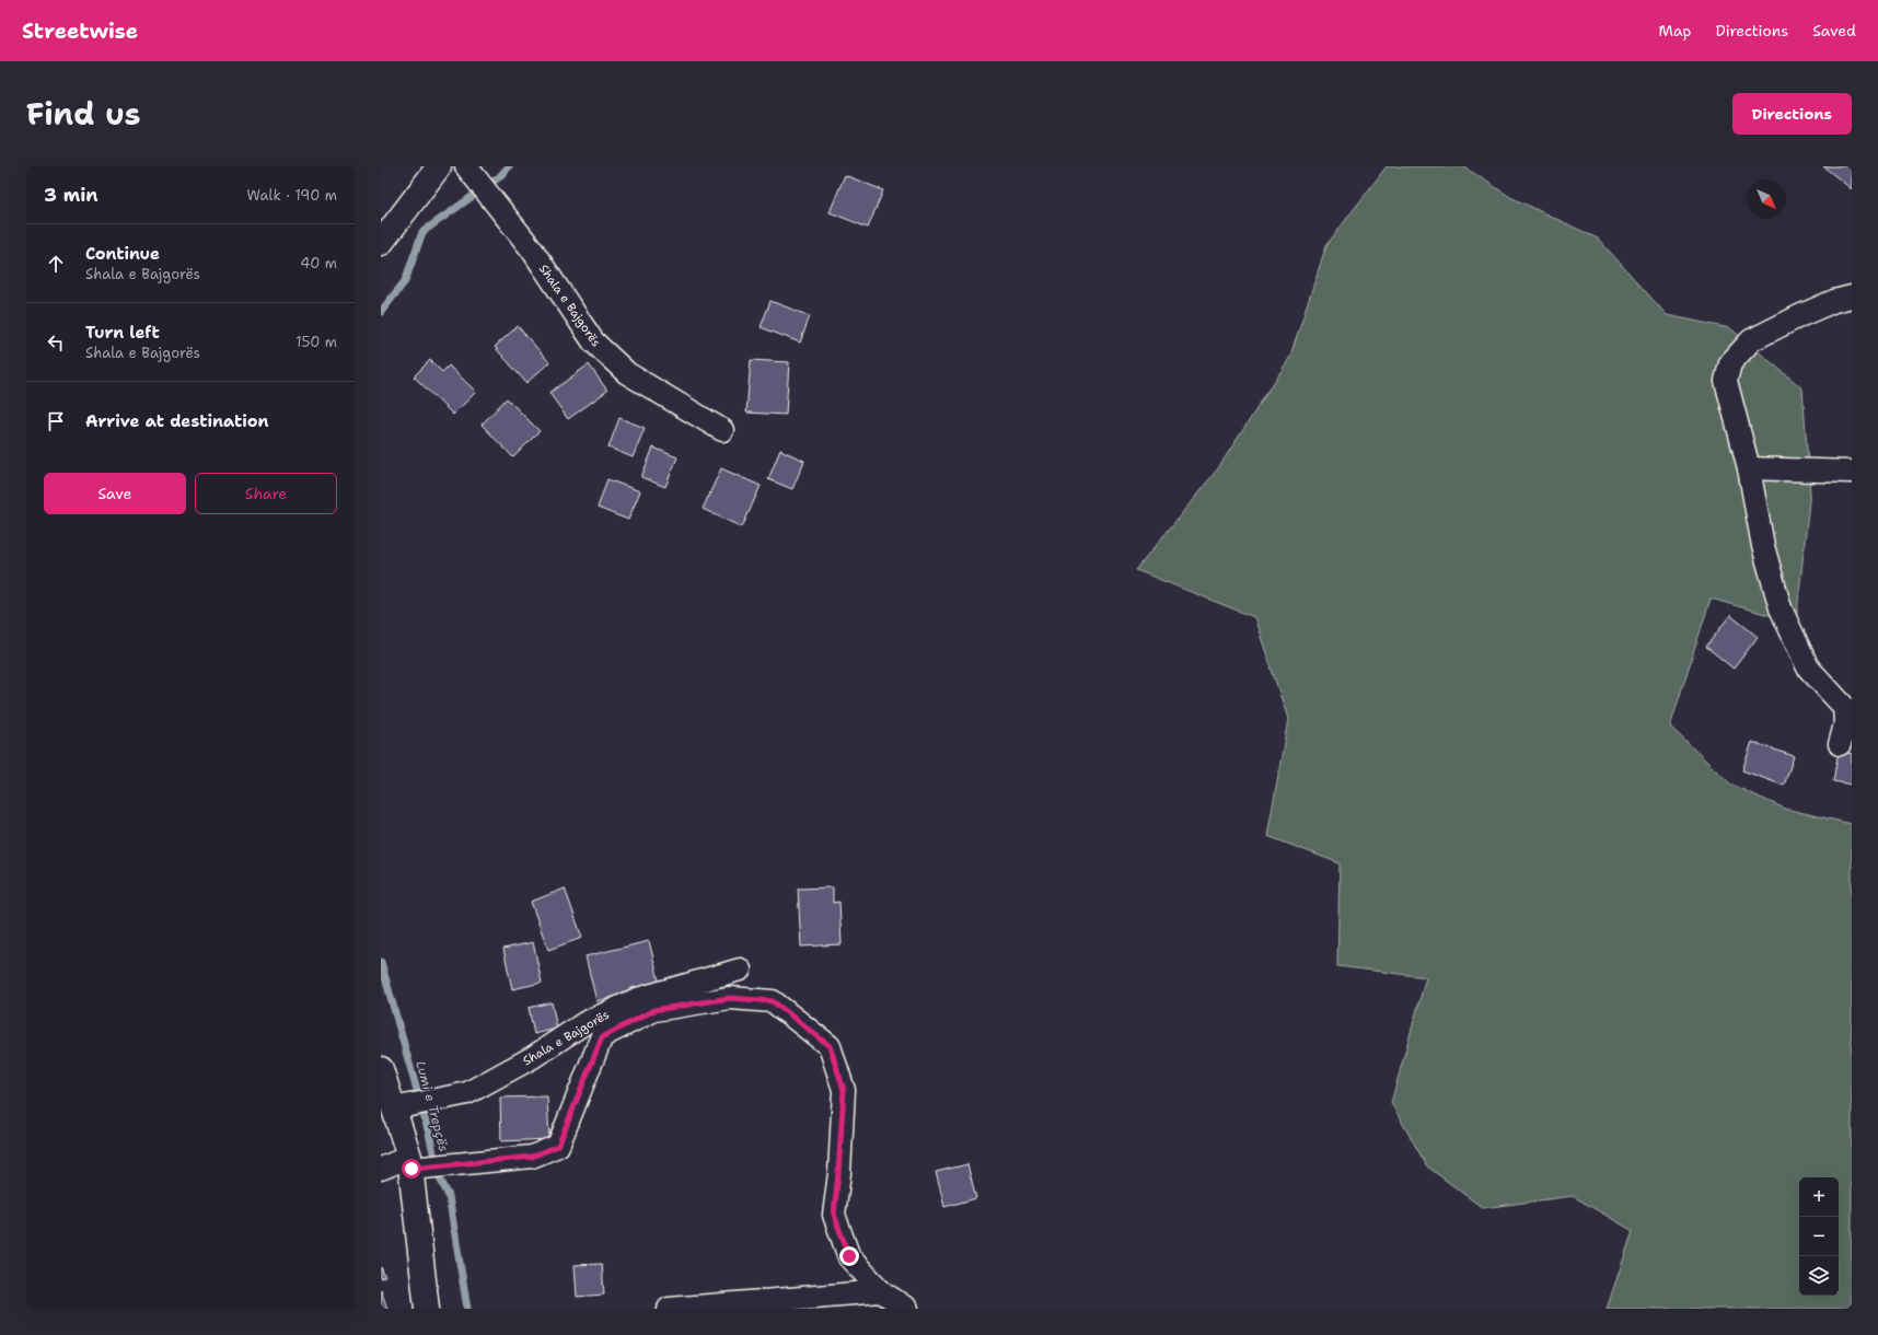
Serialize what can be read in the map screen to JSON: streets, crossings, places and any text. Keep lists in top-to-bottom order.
{
  "streets": {
    "street": ["Shala e Bajgorës"]
  },
  "water": ["Lumi e Trepçës"],
  "north": "bottom right",
  "page": {
    "header": "Streetwise",
    "nav": ["Map", "Directions", "Saved"],
    "title": "Find us",
    "buttons": [
      "Directions",
      ["Save", "Share"]
    ],
    "heading": ["3 min", "Walk · 190 m"],
    "list": [
      ["Continue", "Shala e Bajgorës", "40 m"],
      ["Turn left", "Shala e Bajgorës", "150 m"],
      "Arrive at destination"
    ],
    "map_buttons": ["+", "−"]
  }
}
